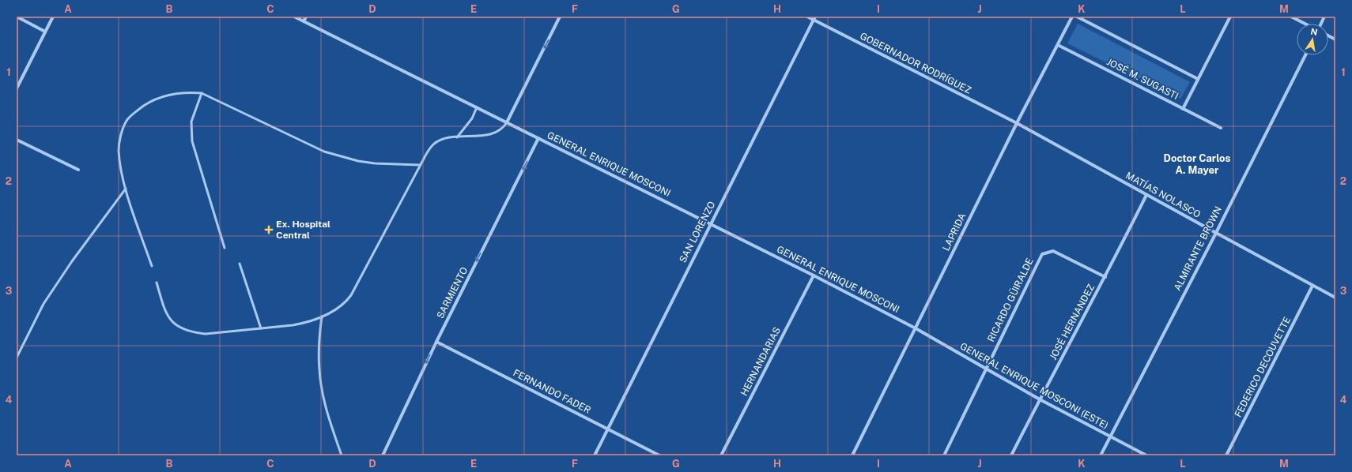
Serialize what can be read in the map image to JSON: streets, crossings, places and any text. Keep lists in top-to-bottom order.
{
  "streets": {
    "street": [
      "GOBERNADOR RODRÍGUEZ",
      "JOSÉ M. SUGASTI",
      "GENERAL ENRIQUE MOSCONI",
      "MATÍAS NOLASCO",
      "SAN LORENZO",
      "LAPRIDA",
      "ALMIRANTE BROWN",
      "SARMIENTO",
      "RICARDO GÜIRALDE",
      "JOSÉ HERNANDEZ",
      "HERNANDARIAS",
      "FEDERICO DECOUVETTE",
      "GENERAL ENRIQUE MOSCONI (ESTE)",
      "FERNANDO FADER"
    ]
  },
  "crossings": [
    ["GOBERNADOR RODRÍGUEZ", "MATÍAS NOLASCO"],
    ["GOBERNADOR RODRÍGUEZ", "SAN LORENZO"],
    ["GOBERNADOR RODRÍGUEZ", "LAPRIDA"],
    ["JOSÉ M. SUGASTI", "LAPRIDA"],
    ["GENERAL ENRIQUE MOSCONI", "SAN LORENZO"],
    ["GENERAL ENRIQUE MOSCONI", "LAPRIDA"],
    ["GENERAL ENRIQUE MOSCONI", "SARMIENTO"],
    ["GENERAL ENRIQUE MOSCONI", "HERNANDARIAS"],
    ["GENERAL ENRIQUE MOSCONI", "GENERAL ENRIQUE MOSCONI (ESTE)"],
    ["MATÍAS NOLASCO", "LAPRIDA"],
    ["MATÍAS NOLASCO", "ALMIRANTE BROWN"],
    ["MATÍAS NOLASCO", "JOSÉ HERNANDEZ"],
    ["MATÍAS NOLASCO", "FEDERICO DECOUVETTE"],
    ["SAN LORENZO", "FERNANDO FADER"],
    ["LAPRIDA", "GENERAL ENRIQUE MOSCONI (ESTE)"],
    ["ALMIRANTE BROWN", "GENERAL ENRIQUE MOSCONI (ESTE)"],
    ["SARMIENTO", "FERNANDO FADER"],
    ["RICARDO GÜIRALDE", "JOSÉ HERNANDEZ"],
    ["RICARDO GÜIRALDE", "GENERAL ENRIQUE MOSCONI (ESTE)"],
    ["JOSÉ HERNANDEZ", "GENERAL ENRIQUE MOSCONI (ESTE)"]
  ],
  "one_way": ["SARMIENTO"],
  "districts": ["Doctor Carlos A. Mayer"],
  "places": {
    "health": ["Ex. Hospital Central"]
  },
  "north": "top",
  "grid": {
    "columns": [
      "A",
      "B",
      "C",
      "D",
      "E",
      "F",
      "G",
      "H",
      "I",
      "J",
      "K",
      "L",
      "M"
    ],
    "rows": [
      "1",
      "2",
      "3",
      "4"
    ]
  }
}
